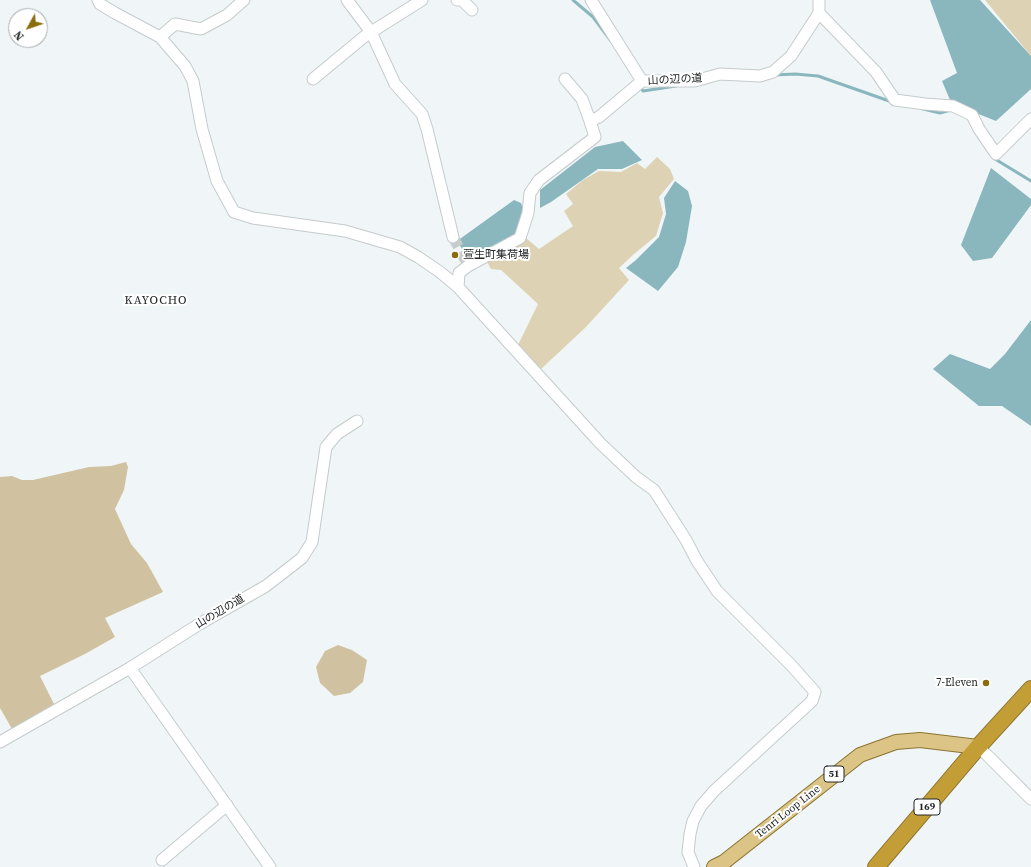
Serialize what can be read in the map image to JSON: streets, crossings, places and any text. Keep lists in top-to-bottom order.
{
  "streets": {
    "highway": ["169"],
    "main road": ["51", "Tenri Loop Line"],
    "street": ["山の辺の道"]
  },
  "crossings": [
    ["169", "Tenri Loop Line"]
  ],
  "districts": ["KAYOCHO"],
  "places": ["萱生町集荷場", "7-Eleven"],
  "north": "bottom left"
}
